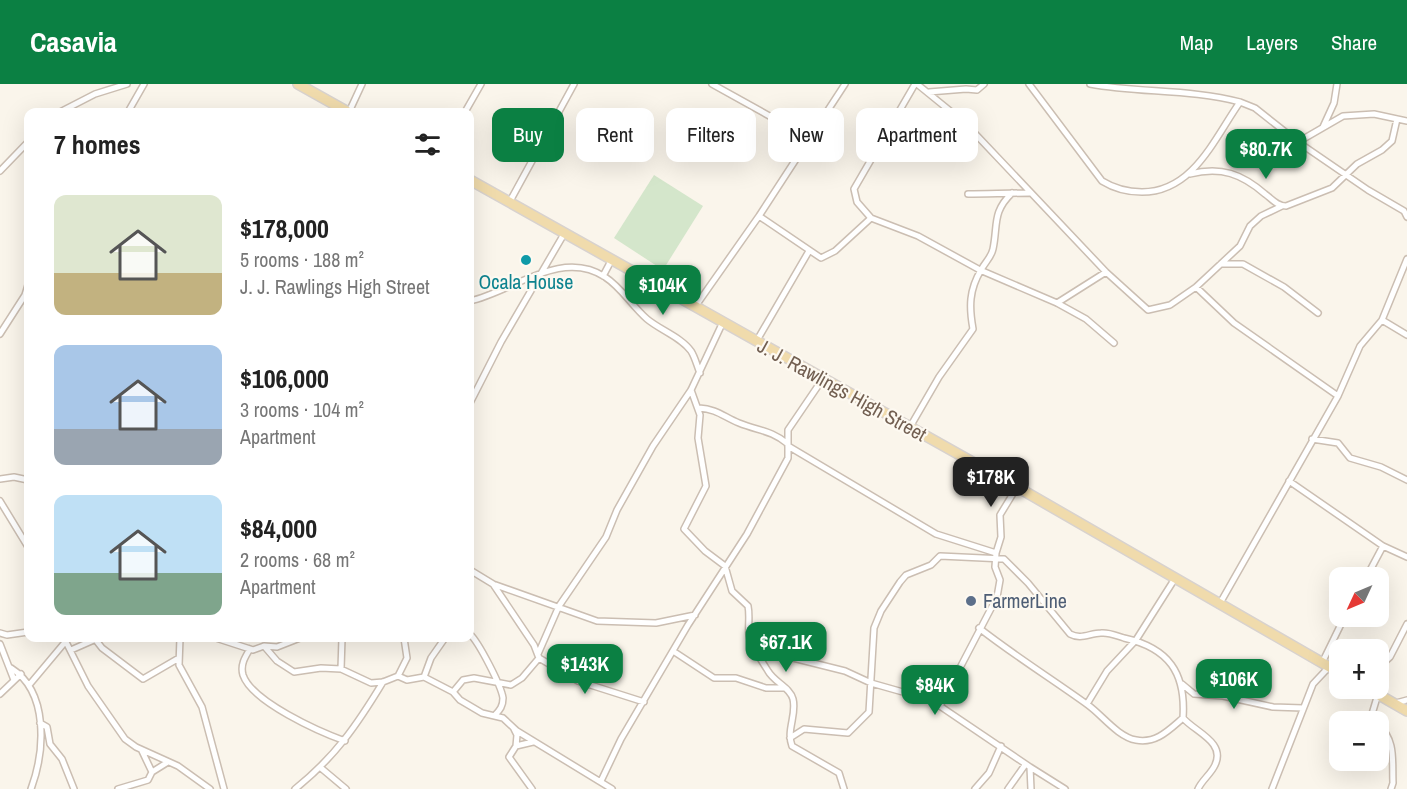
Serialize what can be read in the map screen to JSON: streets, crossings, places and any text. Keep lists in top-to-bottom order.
{
  "streets": {
    "main road": ["J. J. Rawlings High Street"]
  },
  "places": ["Ocala House", "FarmerLine"],
  "north": "bottom left",
  "page": {
    "header": "Casavia",
    "nav": ["Map", "Layers", "Share"],
    "chip": [
      "Buy",
      "Rent",
      "Filters",
      "New",
      "Apartment"
    ],
    "heading": "7 homes",
    "price": [
      "$80.7K",
      "$104K",
      "$178K",
      "$67.1K",
      "$143K",
      "$106K",
      "$84K"
    ],
    "list": [
      {
        "name": "$178,000",
        "note": "5 rooms · 188 m² · J. J. Rawlings High Street"
      },
      {
        "name": "$106,000",
        "note": "3 rooms · 104 m² · Apartment"
      },
      {
        "name": "$84,000",
        "note": "2 rooms · 68 m² · Apartment"
      }
    ],
    "map_buttons": ["+", "−"]
  }
}
